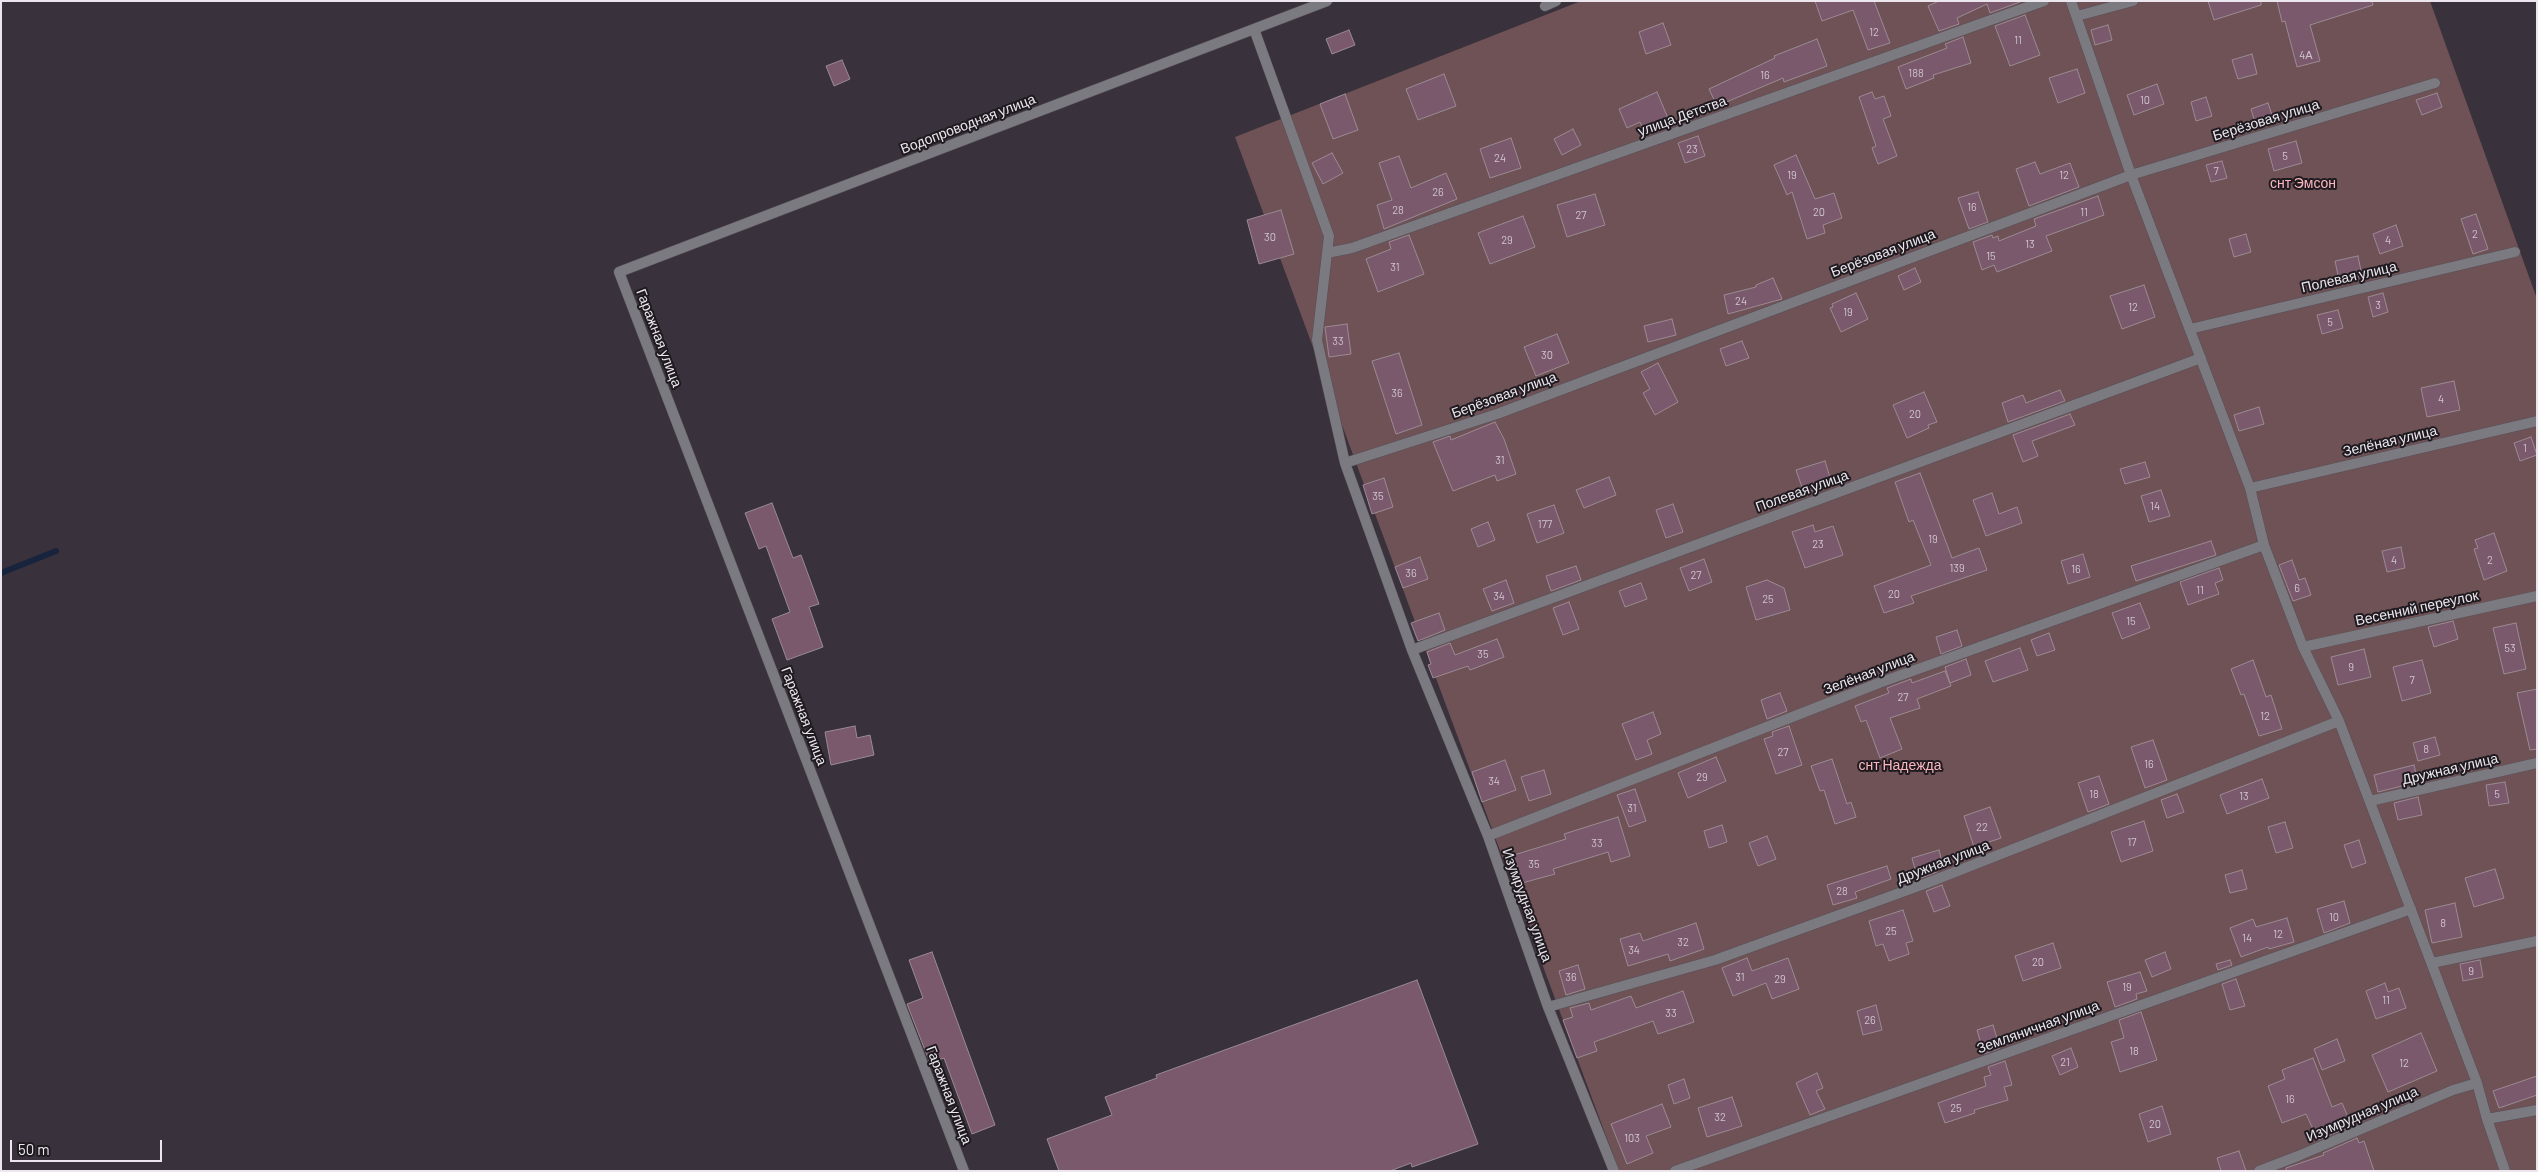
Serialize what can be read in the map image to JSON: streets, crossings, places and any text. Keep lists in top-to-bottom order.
{
  "streets": {
    "street": [
      "улица Детства",
      "Берёзовая улица",
      "Водопроводная улица",
      "Полевая улица",
      "Гаражная улица",
      "Зелёная улица",
      "Весенний переулок",
      "Дружная улица",
      "Изумрудная улица",
      "Земляничная улица"
    ]
  },
  "crossings": [
    ["улица Детства", "Изумрудная улица"],
    ["Берёзовая улица", "Изумрудная улица"],
    ["Водопроводная улица", "Гаражная улица"],
    ["Водопроводная улица", "Изумрудная улица"],
    ["Полевая улица", "Изумрудная улица"],
    ["Зелёная улица", "Изумрудная улица"],
    ["Дружная улица", "Изумрудная улица"]
  ],
  "parks": ["снт Эмсон", "снт Надежда"],
  "house_numbers": [
    "12",
    "11",
    "4А",
    "188",
    "16",
    "10",
    "23",
    "5",
    "24",
    "7",
    "19",
    "12",
    "26",
    "16",
    "28",
    "20",
    "11",
    "27",
    "2",
    "30",
    "29",
    "4",
    "13",
    "15",
    "31",
    "24",
    "3",
    "12",
    "19",
    "5",
    "33",
    "30",
    "36",
    "4",
    "20",
    "1",
    "31",
    "35",
    "14",
    "177",
    "19",
    "23",
    "4",
    "2",
    "139",
    "16",
    "36",
    "27",
    "6",
    "11",
    "20",
    "34",
    "25",
    "15",
    "53",
    "35",
    "9",
    "7",
    "27",
    "12",
    "8",
    "27",
    "16",
    "29",
    "34",
    "18",
    "5",
    "13",
    "31",
    "22",
    "17",
    "33",
    "35",
    "28",
    "10",
    "8",
    "25",
    "12",
    "14",
    "32",
    "34",
    "20",
    "9",
    "36",
    "31",
    "29",
    "19",
    "11",
    "33",
    "26",
    "18",
    "21",
    "12",
    "16",
    "25",
    "32",
    "20",
    "103"
  ],
  "scale_bar": "50 m"
}
